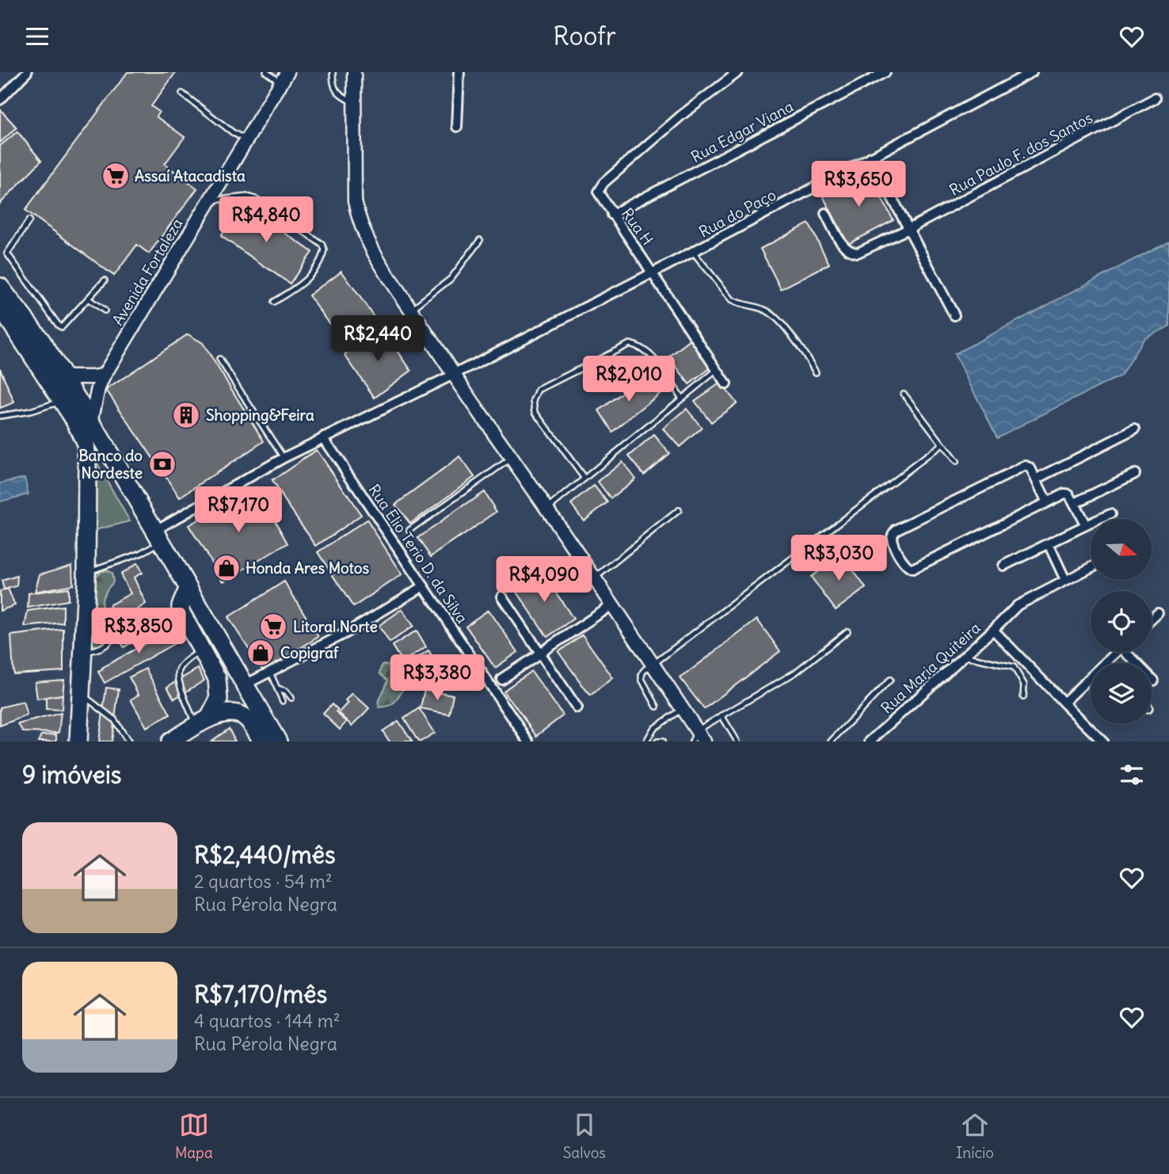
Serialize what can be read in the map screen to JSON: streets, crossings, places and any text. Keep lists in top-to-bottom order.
{
  "streets": {
    "main road": ["Avenida Fortaleza"],
    "street": [
      "Rua Edgar Viana",
      "Rua Paulo F. dos Santos",
      "Rua do Paço",
      "Rua H",
      "Rua Elio Terio D. da Silva",
      "Rua Maria Quiteira"
    ]
  },
  "crossings": [
    ["Rua Edgar Viana", "Rua H"],
    ["Rua do Paço", "Rua H"],
    ["Rua do Paço", "Rua Elio Terio D. da Silva"]
  ],
  "places": {
    "supermarket": ["Assaí Atacadista", "Litoral Norte"],
    "building": ["Shopping&Feira"],
    "bank": ["Banco do Nordeste"],
    "shop": ["Honda Ares Motos", "Copigraf"]
  },
  "north": "right",
  "page": {
    "header": "Roofr",
    "price": [
      "R$3,650",
      "R$4,840",
      "R$2,440",
      "R$2,010",
      "R$7,170",
      "R$3,030",
      "R$4,090",
      "R$3,850",
      "R$3,380"
    ],
    "heading": "9 imóveis",
    "list": [
      {
        "name": "R$2,440/mês",
        "note": "2 quartos · 54 m² · Rua Pérola Negra"
      },
      {
        "name": "R$7,170/mês",
        "note": "4 quartos · 144 m² · Rua Pérola Negra"
      }
    ],
    "tabs": ["Mapa", "Salvos", "Início"]
  }
}
